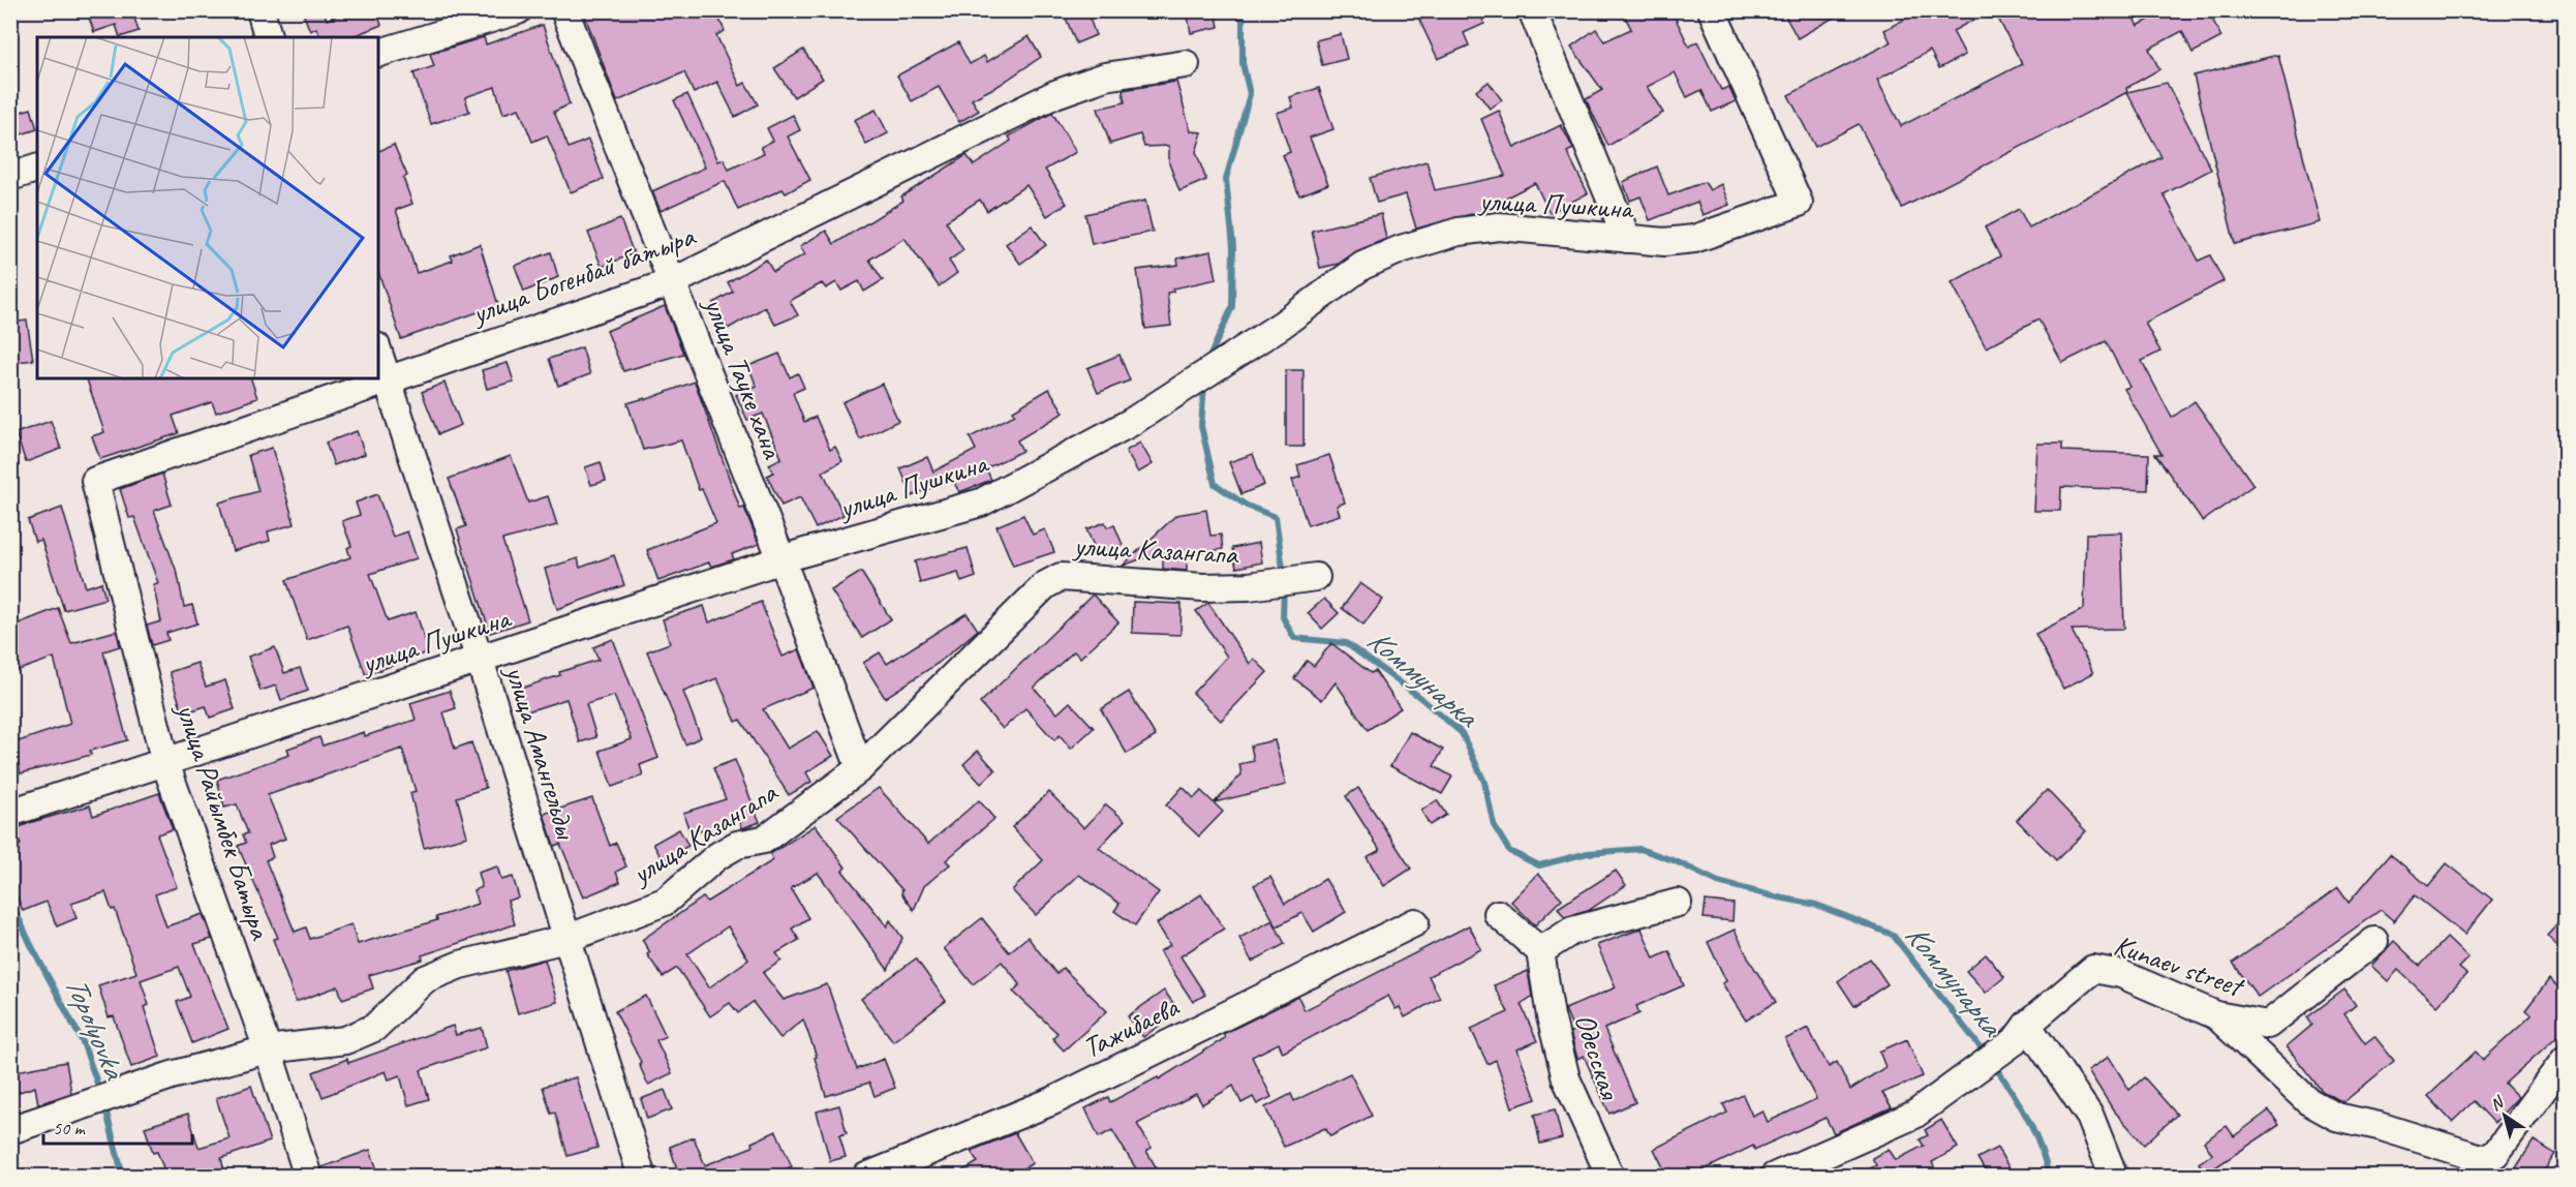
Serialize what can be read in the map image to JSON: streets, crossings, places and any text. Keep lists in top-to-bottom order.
{
  "streets": {
    "street": [
      "улица Пушкина",
      "улица Богенбай батыра",
      "улица Тауке хана",
      "улица Казангапа",
      "улица Амангельды",
      "улица Райымбек Батыра",
      "Kunaev street",
      "Тажибаева",
      "Одесская"
    ]
  },
  "crossings": [
    ["улица Пушкина", "улица Тауке хана"],
    ["улица Пушкина", "улица Амангельды"],
    ["улица Пушкина", "улица Райымбек Батыра"],
    ["улица Богенбай батыра", "улица Тауке хана"],
    ["улица Богенбай батыра", "улица Амангельды"],
    ["улица Богенбай батыра", "улица Райымбек Батыра"],
    ["улица Тауке хана", "улица Казангапа"],
    ["улица Казангапа", "улица Амангельды"],
    ["улица Казангапа", "улица Райымбек Батыра"]
  ],
  "water": ["Коммунарка", "Topolyovka"],
  "scale_bar": "50 m",
  "north": "top left"
}
